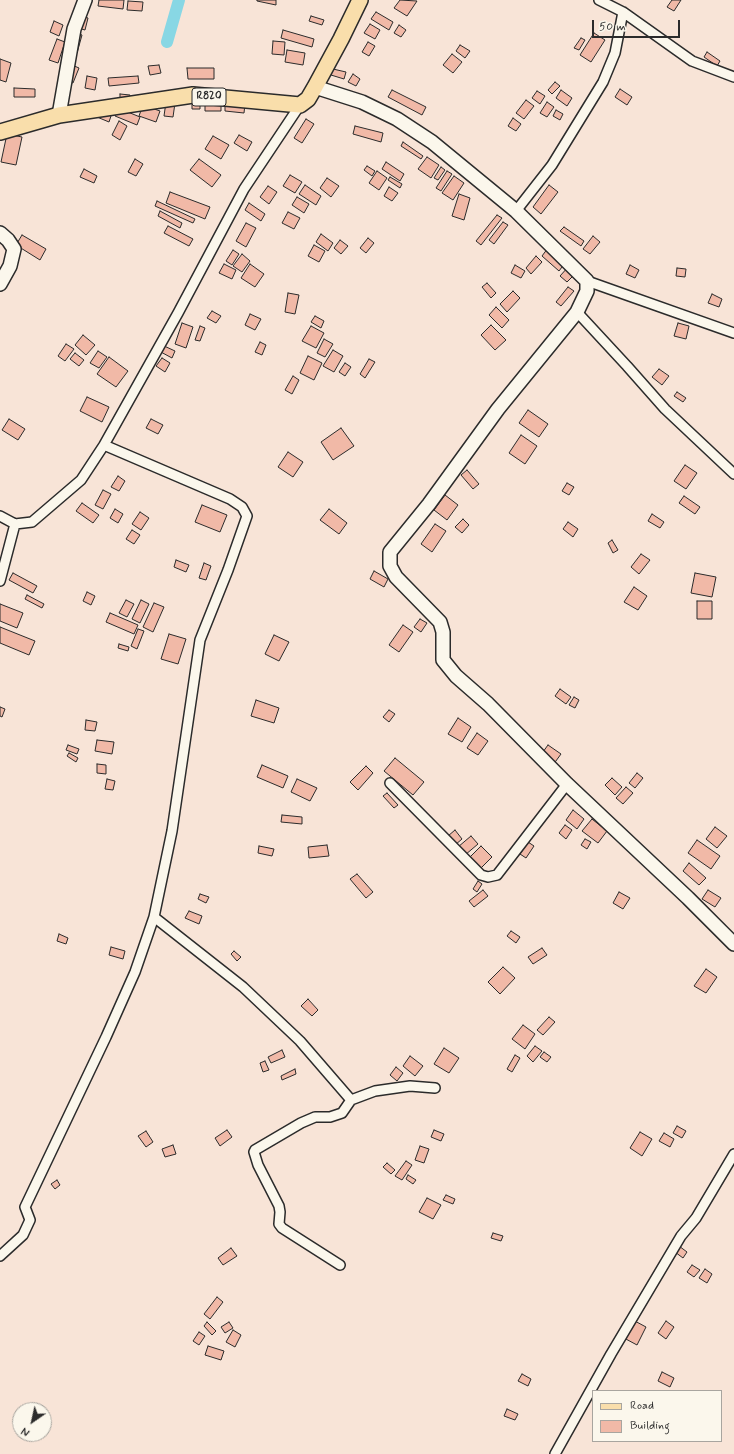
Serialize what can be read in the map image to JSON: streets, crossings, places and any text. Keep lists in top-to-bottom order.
{
  "streets": {
    "main road": ["R820"]
  },
  "legend": ["Road", "Building"],
  "scale_bar": "50 m",
  "north": "bottom left"
}
